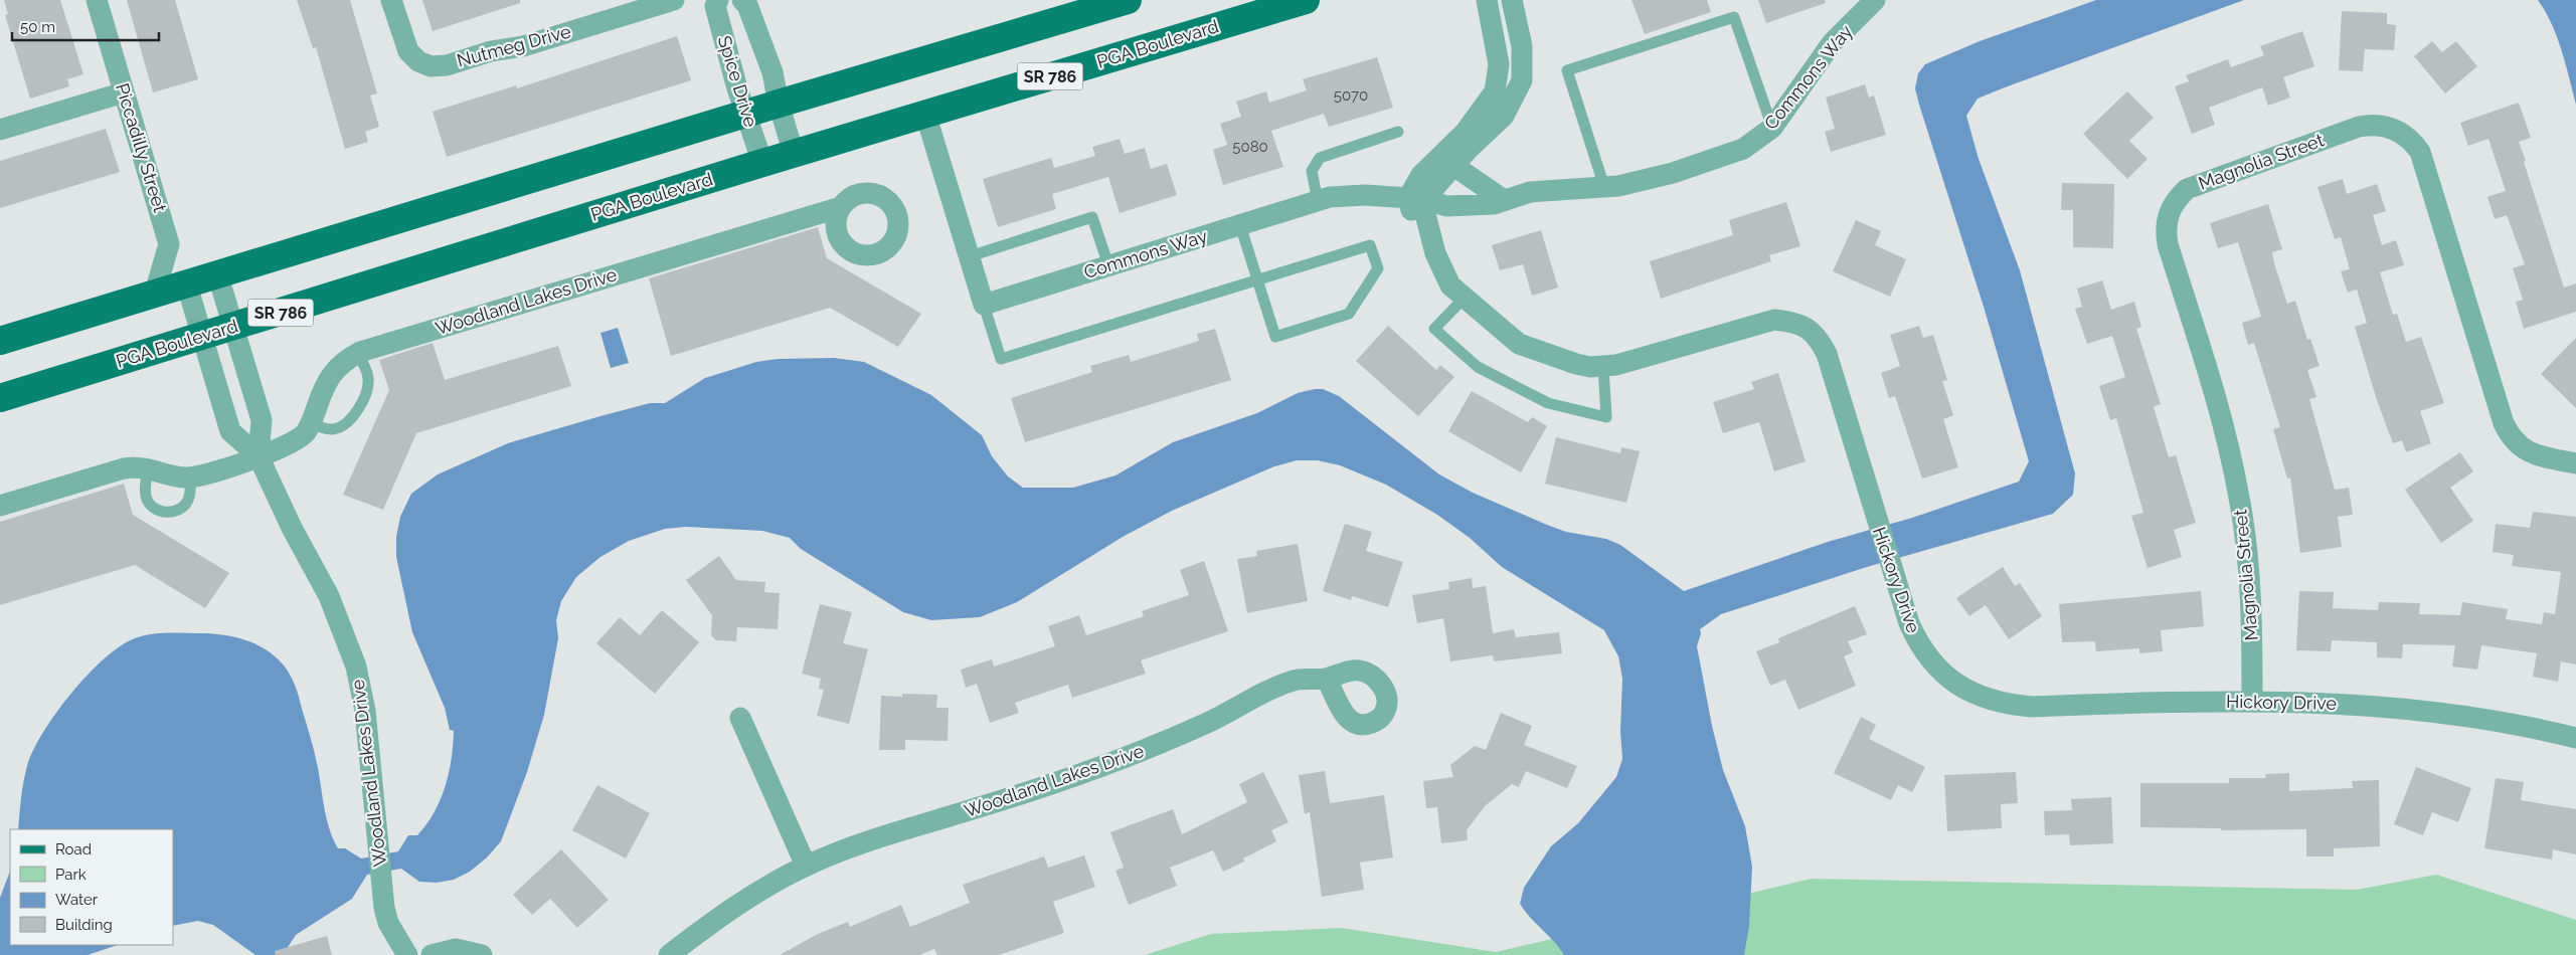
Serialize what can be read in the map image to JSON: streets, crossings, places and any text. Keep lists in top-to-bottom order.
{
  "streets": {
    "main road": ["PGA Boulevard", "SR 786"],
    "street": [
      "Nutmeg Drive",
      "Commons Way",
      "Spice Drive",
      "Piccadilly Street",
      "Magnolia Street",
      "Woodland Lakes Drive",
      "Hickory Drive"
    ]
  },
  "crossings": [
    ["PGA Boulevard", "Spice Drive"],
    ["PGA Boulevard", "Woodland Lakes Drive"],
    ["Commons Way", "Hickory Drive"],
    ["Magnolia Street", "Hickory Drive"]
  ],
  "house_numbers": ["5070", "5080"],
  "legend": [
    "Road",
    "Park",
    "Water",
    "Building"
  ],
  "scale_bar": "50 m"
}
